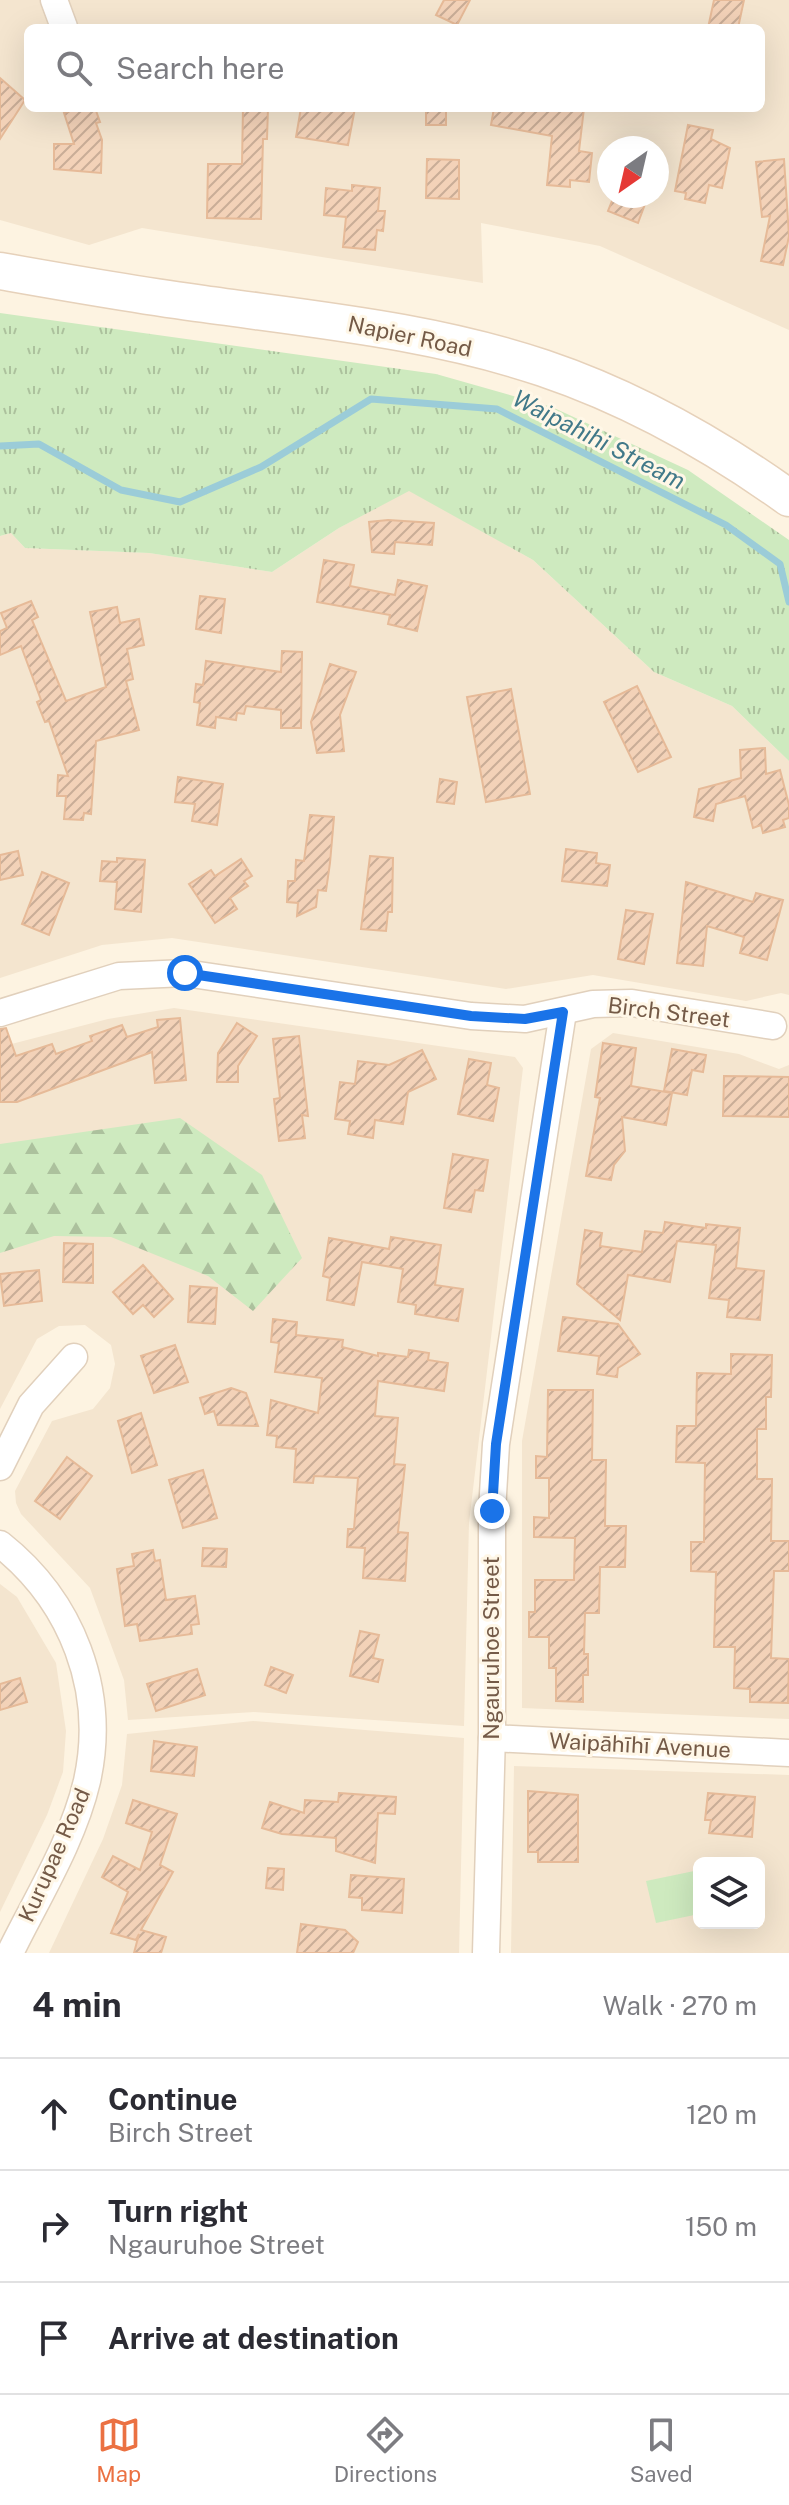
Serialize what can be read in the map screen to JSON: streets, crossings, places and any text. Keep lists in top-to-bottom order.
{
  "streets": {
    "main road": ["Napier Road"],
    "street": [
      "Birch Street",
      "Ngauruhoe Street",
      "Waipāhīhī Avenue",
      "Kurupae Road"
    ]
  },
  "crossings": [
    ["Birch Street", "Ngauruhoe Street"],
    ["Ngauruhoe Street", "Waipāhīhī Avenue"]
  ],
  "water": ["Waipahihi Stream"],
  "north": "bottom left",
  "page": {
    "search": "Search here",
    "heading": ["4 min", "Walk · 270 m"],
    "list": [
      ["Continue", "Birch Street", "120 m"],
      ["Turn right", "Ngauruhoe Street", "150 m"],
      "Arrive at destination"
    ],
    "nav": ["Map", "Directions", "Saved"]
  }
}
